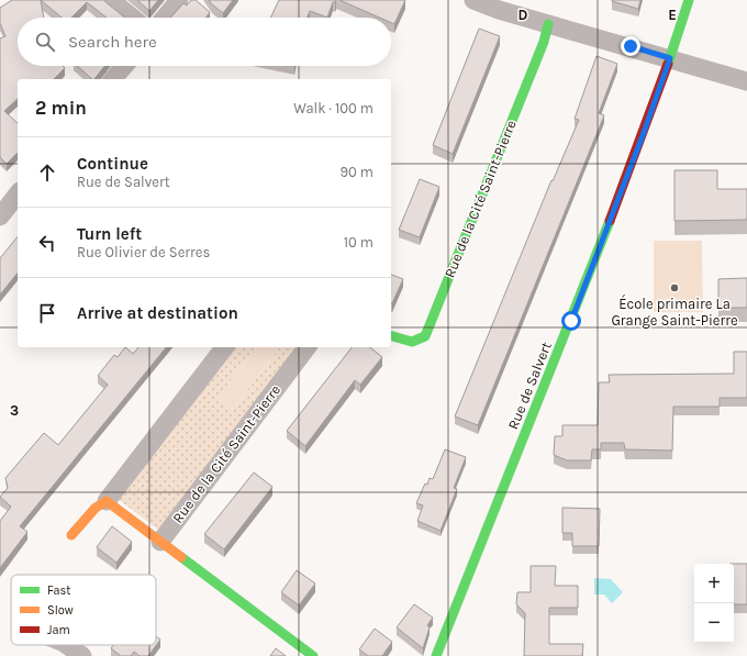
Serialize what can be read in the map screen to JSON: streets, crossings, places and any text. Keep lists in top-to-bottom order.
{
  "streets": {
    "street": ["Rue de la Cité Saint-Pierre", "Rue de Salvert"]
  },
  "places": ["École primaire La Grange Saint-Pierre"],
  "legend": ["Fast", "Slow", "Jam"],
  "page": {
    "search": "Search here",
    "heading": ["2 min", "Walk · 100 m"],
    "list": [
      ["Continue", "Rue de Salvert", "90 m"],
      ["Turn left", "Rue Olivier de Serres", "10 m"],
      "Arrive at destination"
    ],
    "map_buttons": ["+", "−"]
  },
  "grid": {
    "columns": ["D", "E"],
    "rows": ["3"]
  }
}
